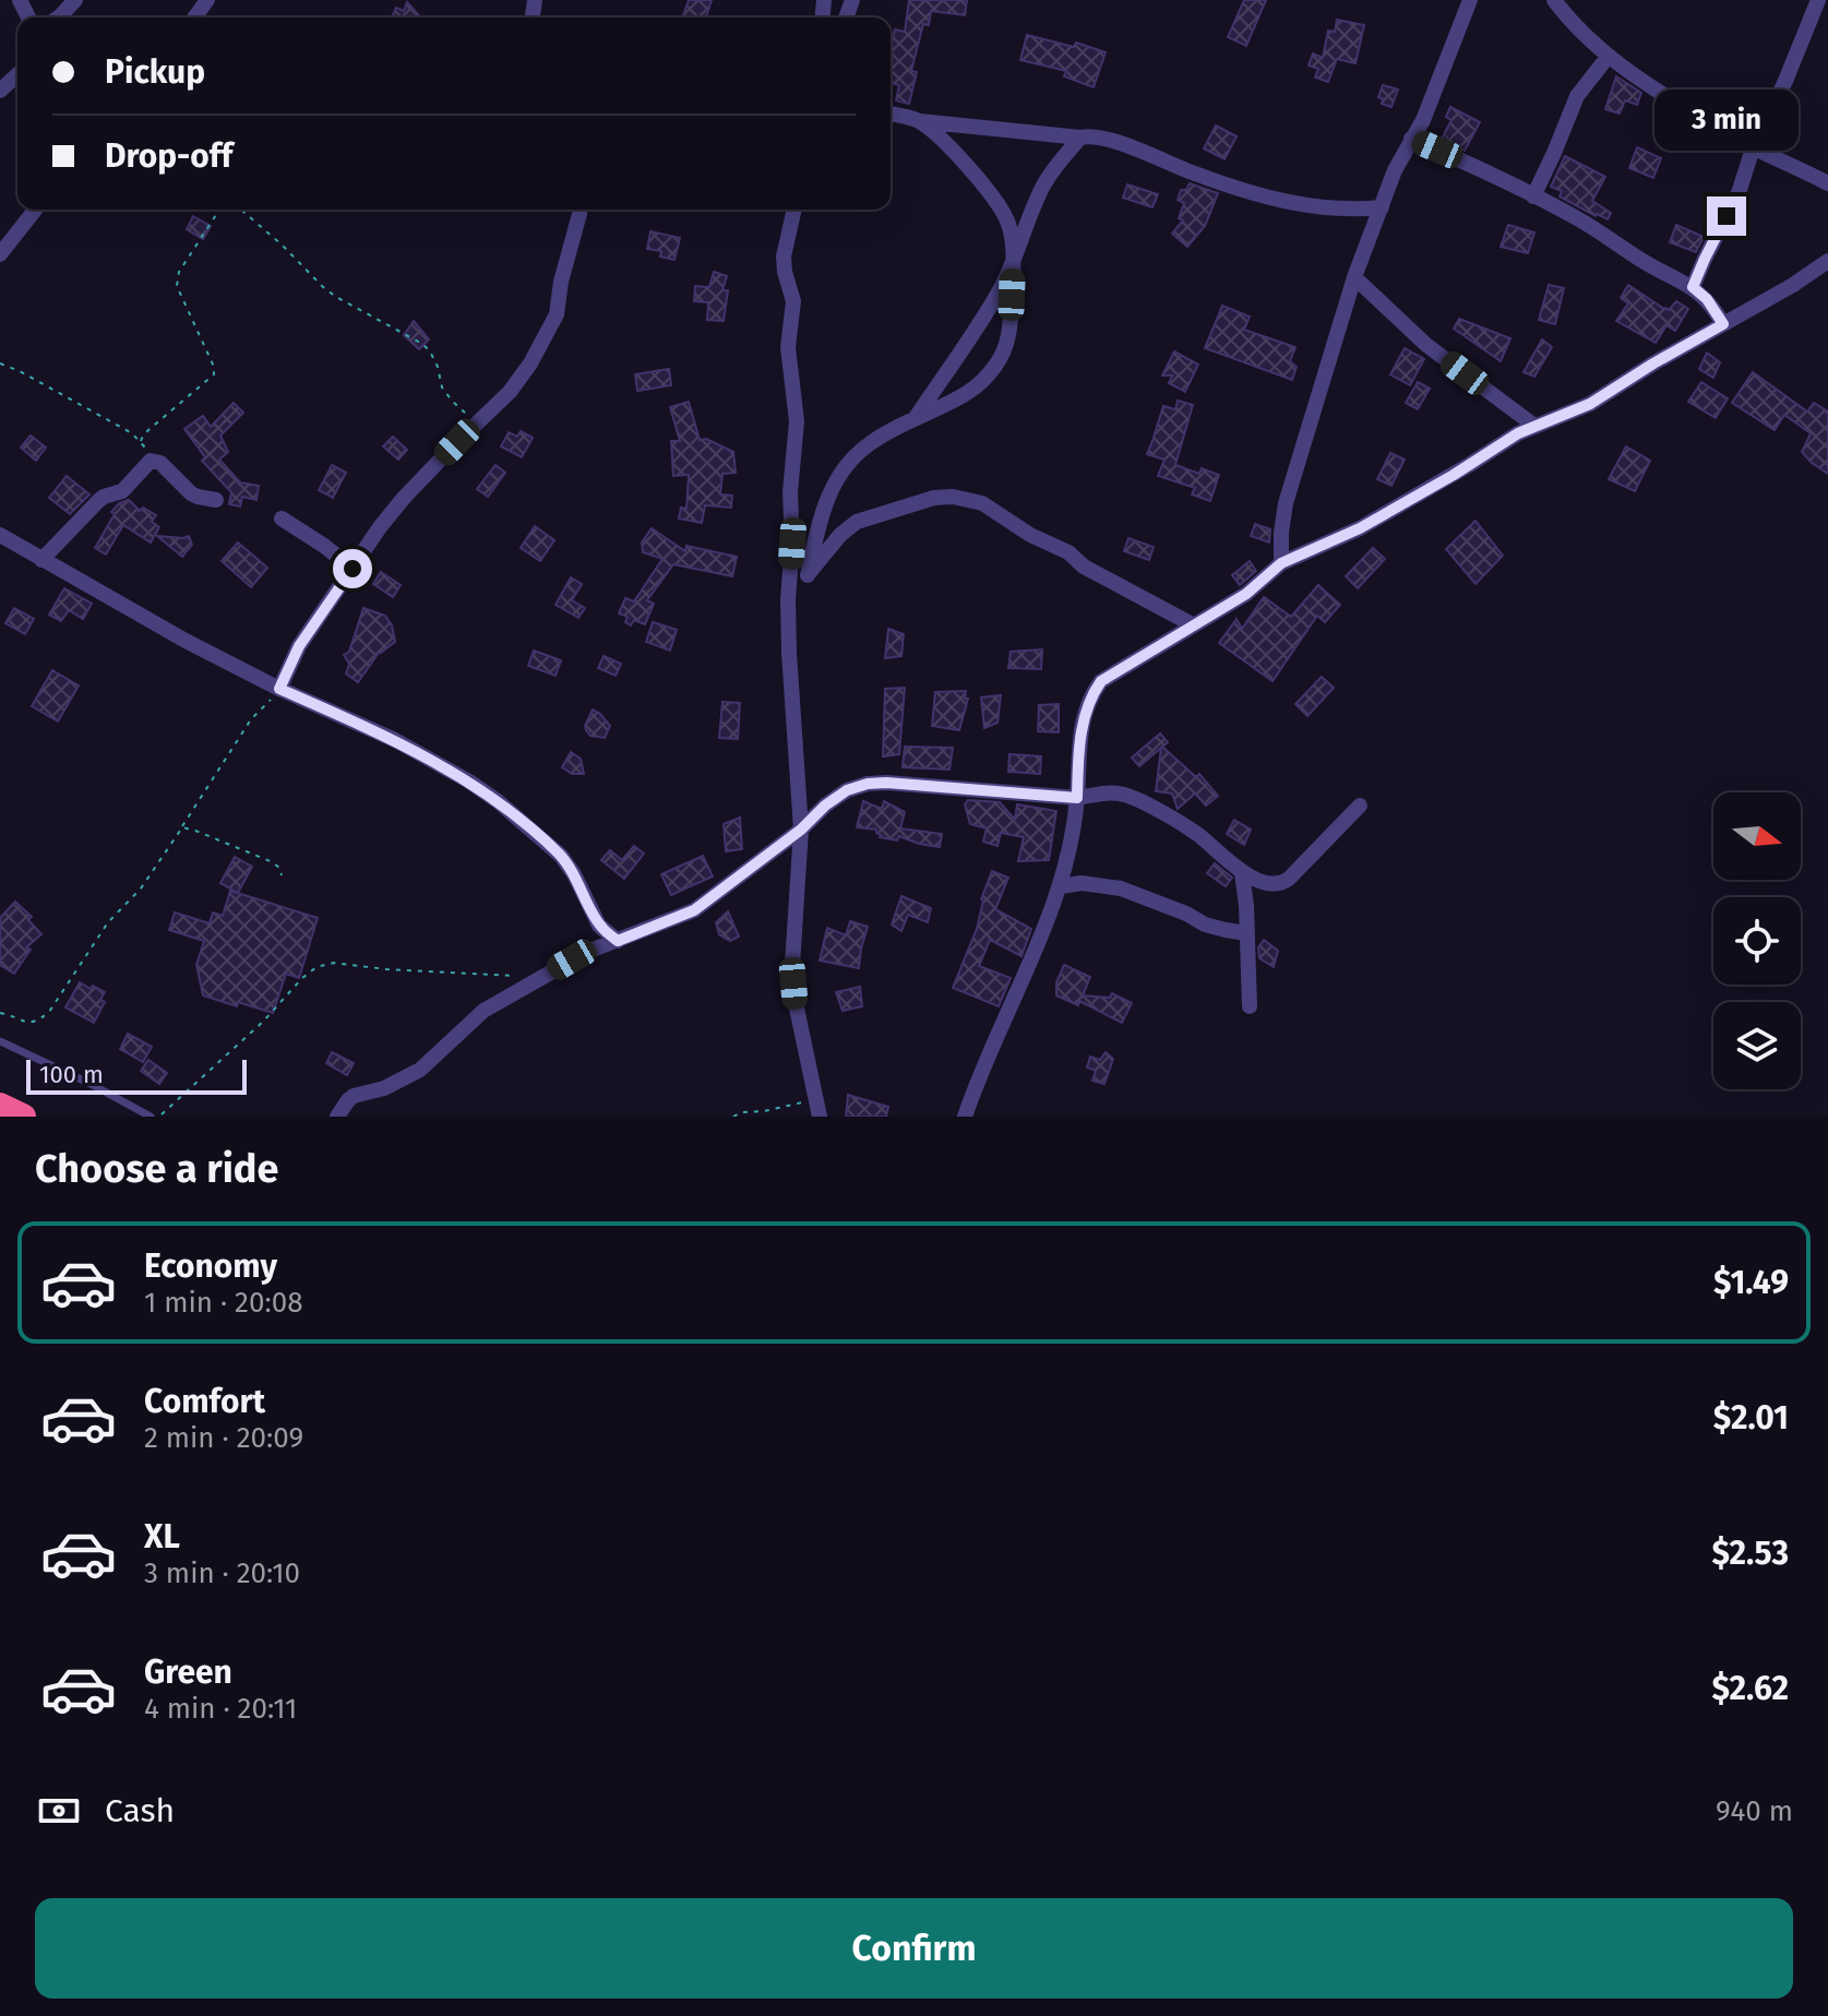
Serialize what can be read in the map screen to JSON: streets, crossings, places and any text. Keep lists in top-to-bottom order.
{
  "scale_bar": "100 m",
  "north": "right",
  "page": {
    "banner": ["Pickup", "Drop-off"],
    "bubble": "3 min",
    "scale": "100 m",
    "heading": "Choose a ride",
    "list": [
      {
        "name": "Economy",
        "note": "1 min · 20:08",
        "value": "$1.49"
      },
      {
        "name": "Comfort",
        "note": "2 min · 20:09",
        "value": "$2.01"
      },
      {
        "name": "XL",
        "note": "3 min · 20:10",
        "value": "$2.53"
      },
      {
        "name": "Green",
        "note": "4 min · 20:11",
        "value": "$2.62"
      }
    ],
    "pay": ["Cash", "940 m"],
    "buttons": "Confirm"
  }
}
